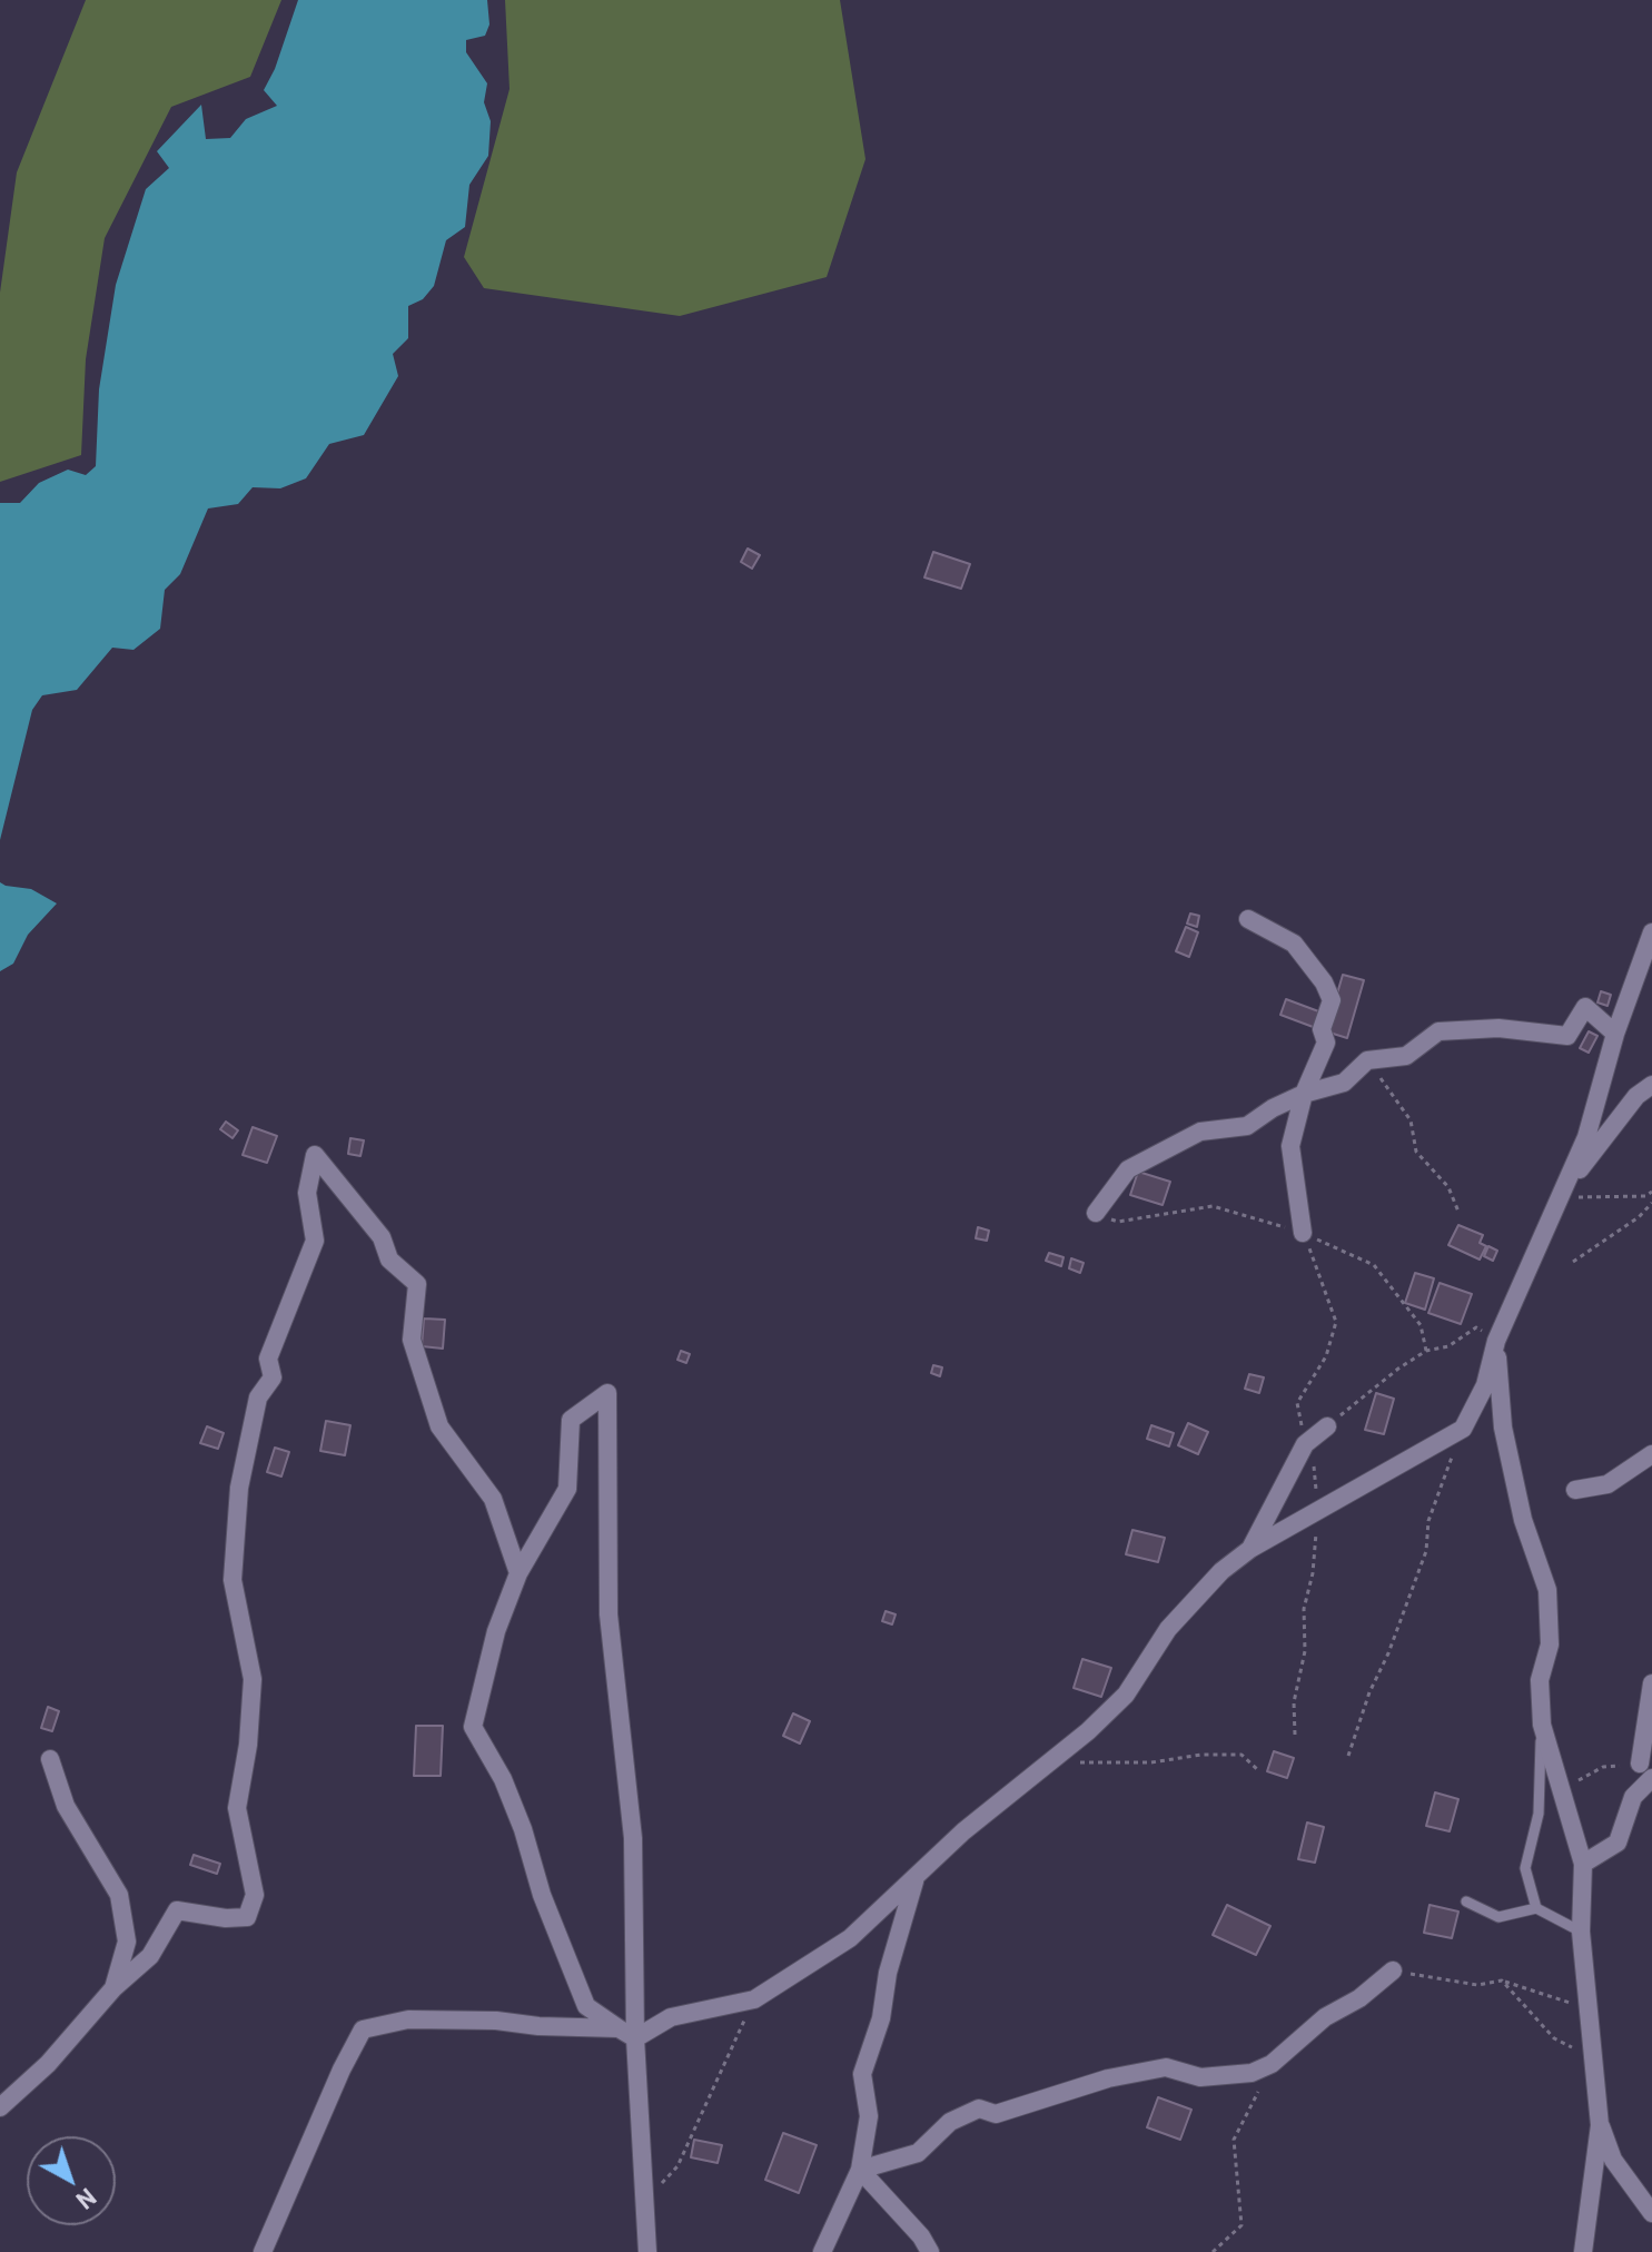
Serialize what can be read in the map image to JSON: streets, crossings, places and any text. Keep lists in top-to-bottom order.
{
  "north": "bottom right"
}
